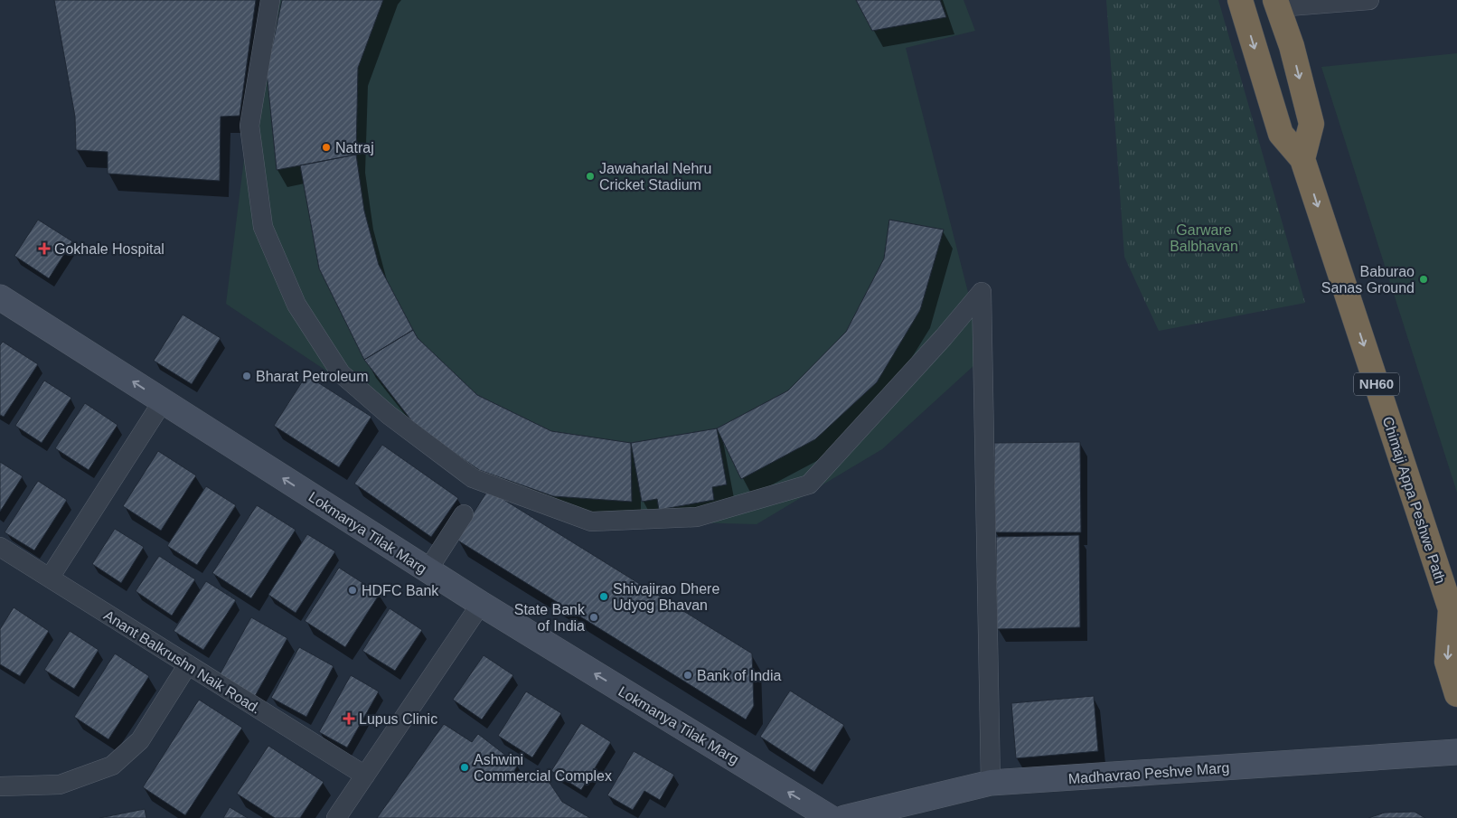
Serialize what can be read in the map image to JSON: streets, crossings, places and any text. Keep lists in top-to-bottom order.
{
  "streets": {
    "highway": ["NH60", "Chimaji Appa Peshwe Path"],
    "main road": ["Lokmanya Tilak Marg", "Madhavrao Peshve Marg"],
    "street": ["Anant Balkrushn Naik Road."]
  },
  "crossings": [
    ["NH60", "Chimaji Appa Peshwe Path"]
  ],
  "one_way": ["Chimaji Appa Peshwe Path", "Lokmanya Tilak Marg"],
  "parks": ["Garware Balbhavan"],
  "places": {
    "other": [
      "Natraj",
      "Jawaharlal Nehru Cricket Stadium",
      "Baburao Sanas Ground",
      "Bharat Petroleum",
      "HDFC Bank",
      "Shivajirao Dhere Udyog Bhavan",
      "State Bank of India",
      "Bank of India",
      "Ashwini Commercial Complex"
    ],
    "health": ["Gokhale Hospital", "Lupus Clinic"]
  }
}
